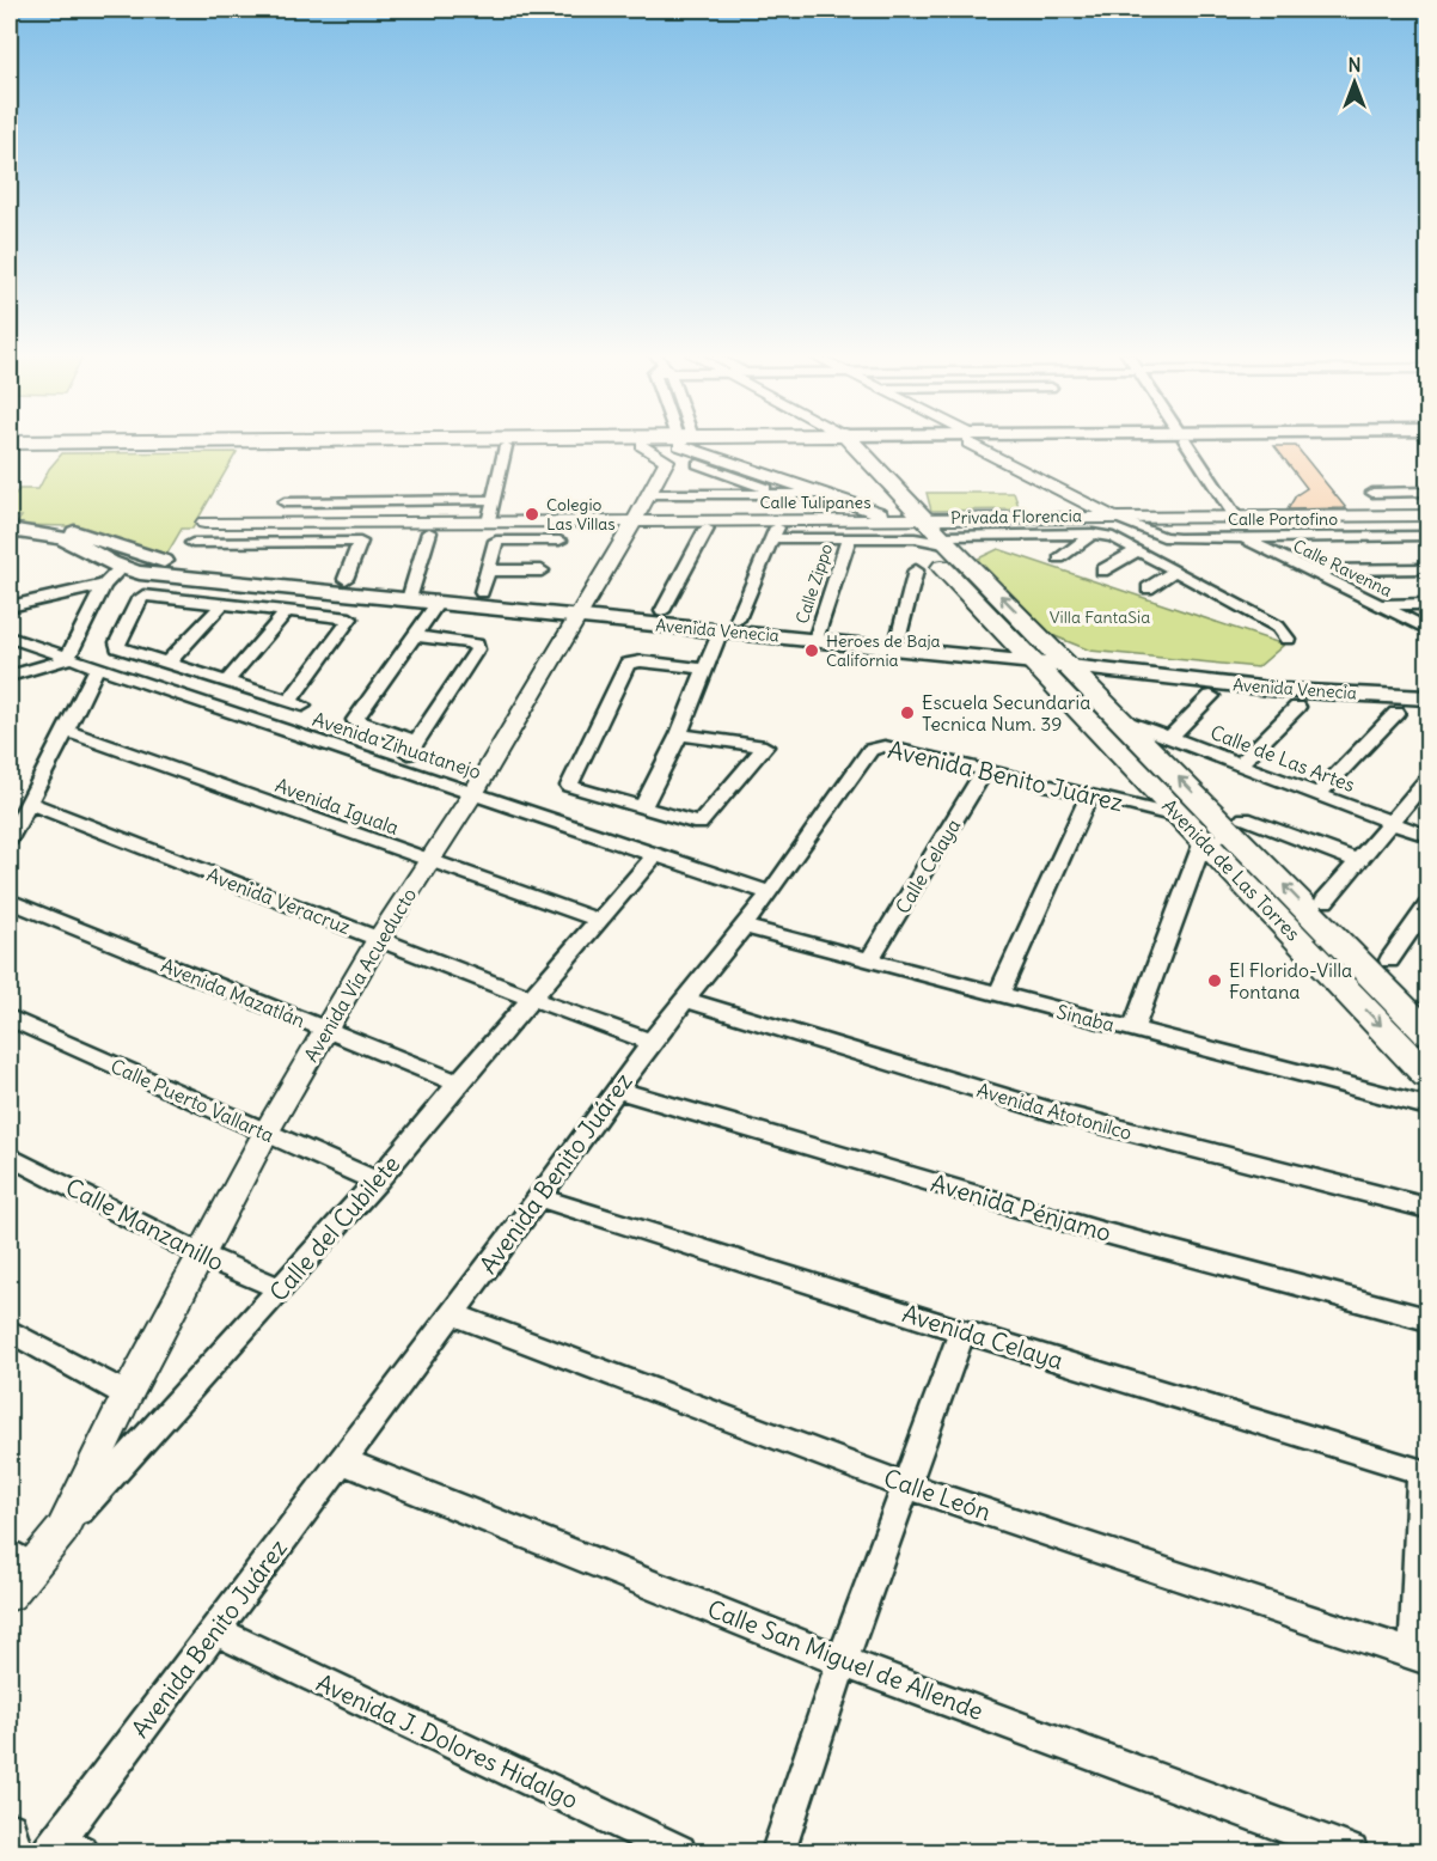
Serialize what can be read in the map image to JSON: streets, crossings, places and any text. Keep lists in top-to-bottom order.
{
  "streets": {
    "main road": ["Avenida Venecia", "Avenida de Las Torres"],
    "street": [
      "Calle Tulipanes",
      "Privada Florencia",
      "Calle Portofino",
      "Calle Ravenna",
      "Calle Zippo",
      "Avenida Zihuatanejo",
      "Calle de Las Artes",
      "Avenida Benito Juárez",
      "Avenida Iguala",
      "Calle Celaya",
      "Avenida Veracruz",
      "Avenida Vía Acueducto",
      "Avenida Mazatlán",
      "Sinaba",
      "Calle Puerto Vallarta",
      "Avenida Atotonilco",
      "Avenida Pénjamo",
      "Calle Manzanillo",
      "Calle del Cubilete",
      "Avenida Celaya",
      "Calle León",
      "Calle San Miguel de Allende",
      "Avenida J. Dolores Hidalgo"
    ]
  },
  "crossings": [
    ["Calle Tulipanes", "Calle Portofino"],
    ["Calle Tulipanes", "Avenida Vía Acueducto"],
    ["Calle Portofino", "Calle Ravenna"],
    ["Calle Zippo", "Avenida Venecia"],
    ["Avenida Venecia", "Avenida de Las Torres"],
    ["Avenida Venecia", "Avenida Vía Acueducto"],
    ["Avenida Zihuatanejo", "Avenida Benito Juárez"],
    ["Avenida Zihuatanejo", "Avenida Vía Acueducto"],
    ["Avenida Zihuatanejo", "Calle del Cubilete"],
    ["Calle de Las Artes", "Avenida de Las Torres"],
    ["Avenida Benito Juárez", "Calle Celaya"],
    ["Avenida Benito Juárez", "Avenida de Las Torres"],
    ["Avenida Benito Juárez", "Avenida Veracruz"],
    ["Avenida Benito Juárez", "Sinaba"],
    ["Avenida Benito Juárez", "Avenida Atotonilco"],
    ["Avenida Benito Juárez", "Avenida Pénjamo"],
    ["Avenida Benito Juárez", "Avenida Celaya"],
    ["Avenida Benito Juárez", "Calle León"],
    ["Avenida Benito Juárez", "Calle San Miguel de Allende"],
    ["Avenida Benito Juárez", "Avenida J. Dolores Hidalgo"],
    ["Avenida Iguala", "Avenida Vía Acueducto"],
    ["Avenida Iguala", "Calle del Cubilete"],
    ["Calle Celaya", "Sinaba"],
    ["Avenida Veracruz", "Avenida Vía Acueducto"],
    ["Avenida Veracruz", "Calle del Cubilete"],
    ["Avenida Vía Acueducto", "Avenida Mazatlán"],
    ["Avenida Vía Acueducto", "Calle Puerto Vallarta"],
    ["Avenida Vía Acueducto", "Calle Manzanillo"],
    ["Avenida Vía Acueducto", "Calle del Cubilete"],
    ["Avenida Mazatlán", "Calle del Cubilete"],
    ["Calle Puerto Vallarta", "Calle del Cubilete"],
    ["Calle Manzanillo", "Calle del Cubilete"]
  ],
  "parks": ["Villa FantaSia"],
  "places": [
    "Colegio Las Villas",
    "Heroes de Baja California",
    "Escuela Secundaria Tecnica Num. 39",
    "El Florido-Villa Fontana"
  ],
  "north": "top"
}
